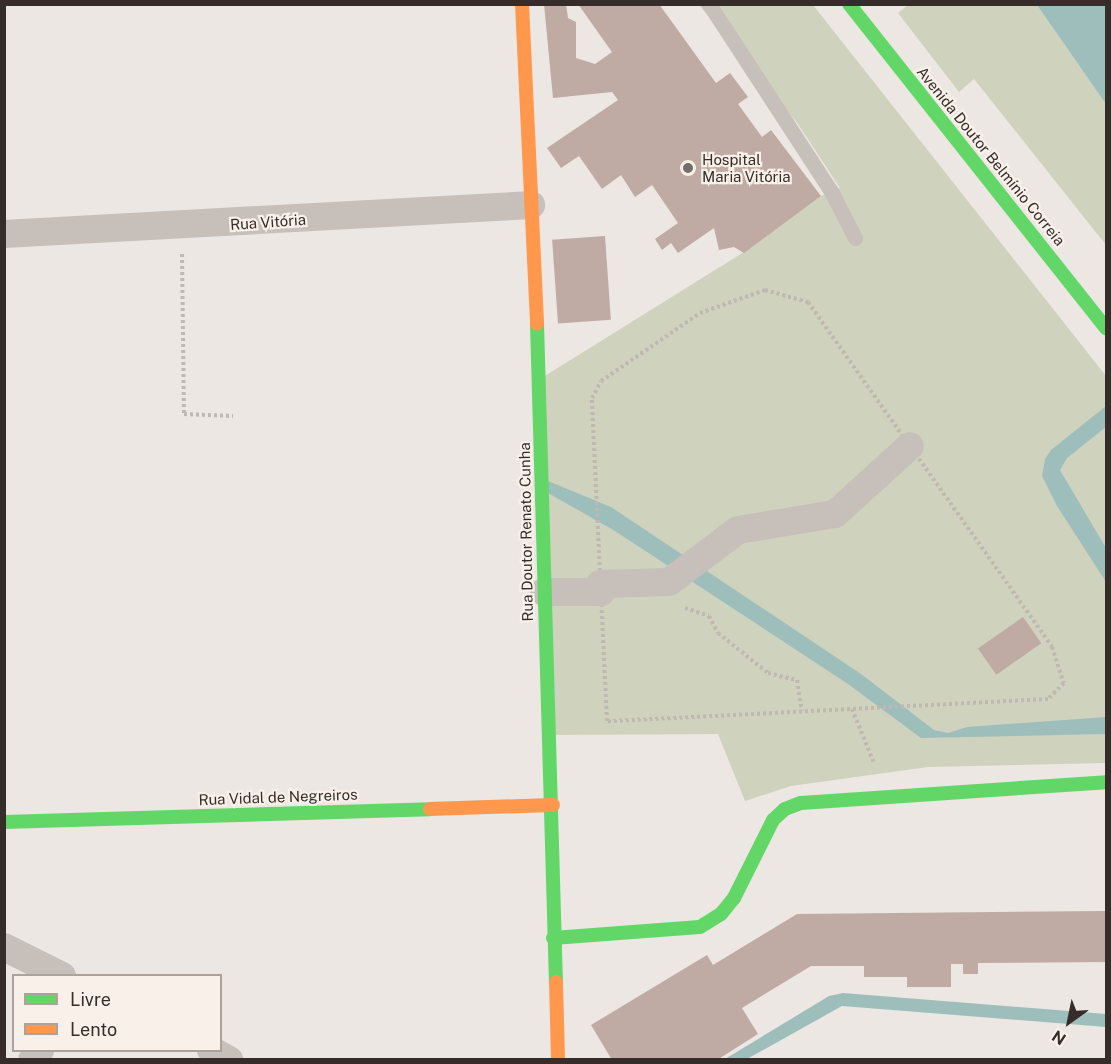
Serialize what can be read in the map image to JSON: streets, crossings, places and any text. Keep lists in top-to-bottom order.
{
  "streets": {
    "street": [
      "Avenida Doutor Belmínio Correia",
      "Rua Vitória",
      "Rua Doutor Renato Cunha",
      "Rua Vidal de Negreiros"
    ]
  },
  "crossings": [
    ["Rua Vitória", "Rua Doutor Renato Cunha"],
    ["Rua Doutor Renato Cunha", "Rua Vidal de Negreiros"]
  ],
  "places": ["Hospital Maria Vitória"],
  "legend": ["Livre", "Lento"],
  "north": "bottom left"
}
